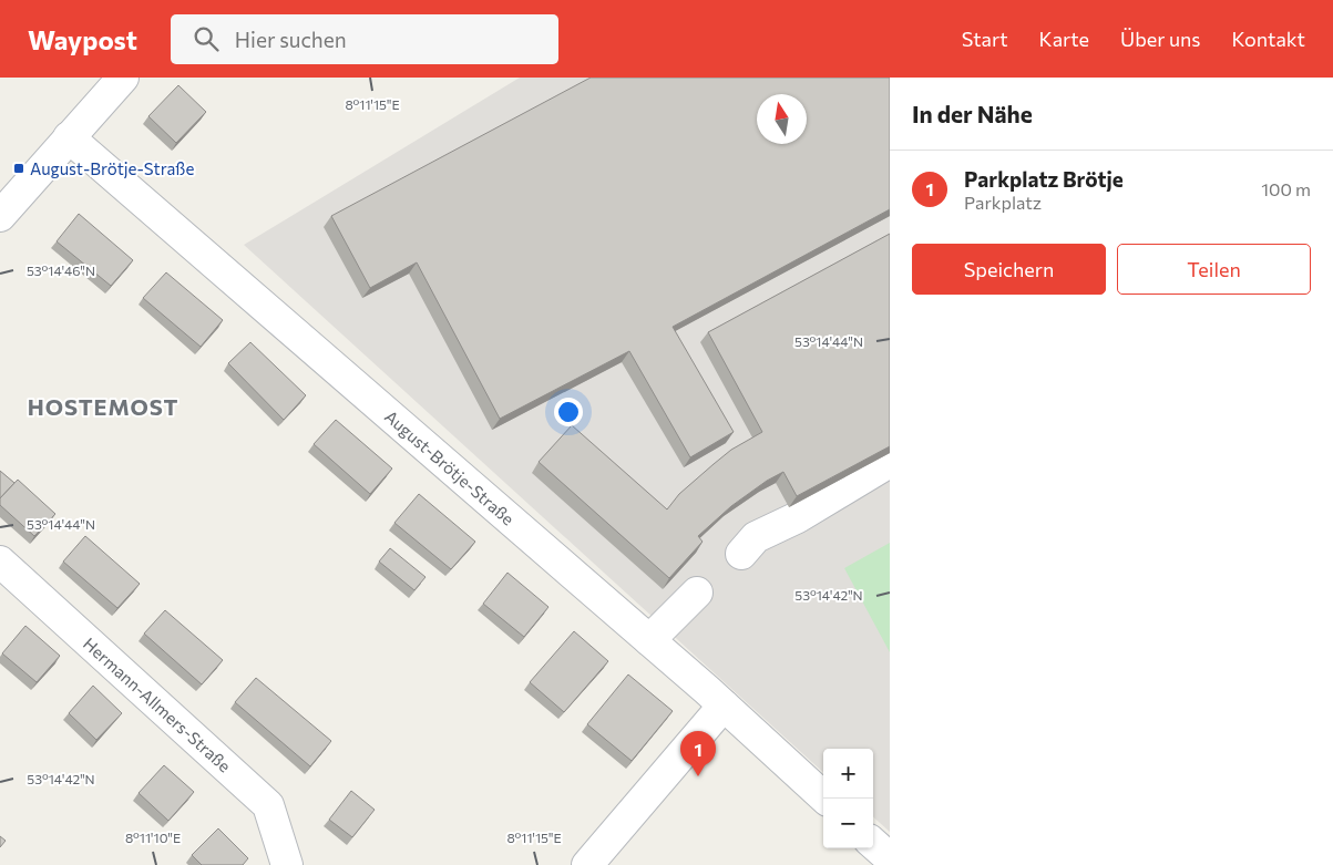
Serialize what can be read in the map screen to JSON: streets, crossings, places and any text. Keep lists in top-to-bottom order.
{
  "streets": {
    "street": ["August-Brötje-Straße", "Hermann-Allmers-Straße"]
  },
  "districts": ["HOSTEMOST"],
  "places": {
    "transit": ["August-Brötje-Straße"]
  },
  "north": "top",
  "page": {
    "header": "Waypost",
    "search": "Hier suchen",
    "nav": [
      "Start",
      "Karte",
      "Über uns",
      "Kontakt"
    ],
    "heading": "In der Nähe",
    "list": [
      {
        "mark": "1",
        "name": "Parkplatz Brötje",
        "note": "Parkplatz",
        "value": "100 m"
      }
    ],
    "buttons": ["Speichern", "Teilen"],
    "pins": "1",
    "map_buttons": ["+", "−"]
  },
  "coordinates": [
    "8°11'15\"E",
    "53°14'46\"N",
    "53°14'44\"N",
    "53°14'42\"N",
    "8°11'10\"E"
  ]
}
